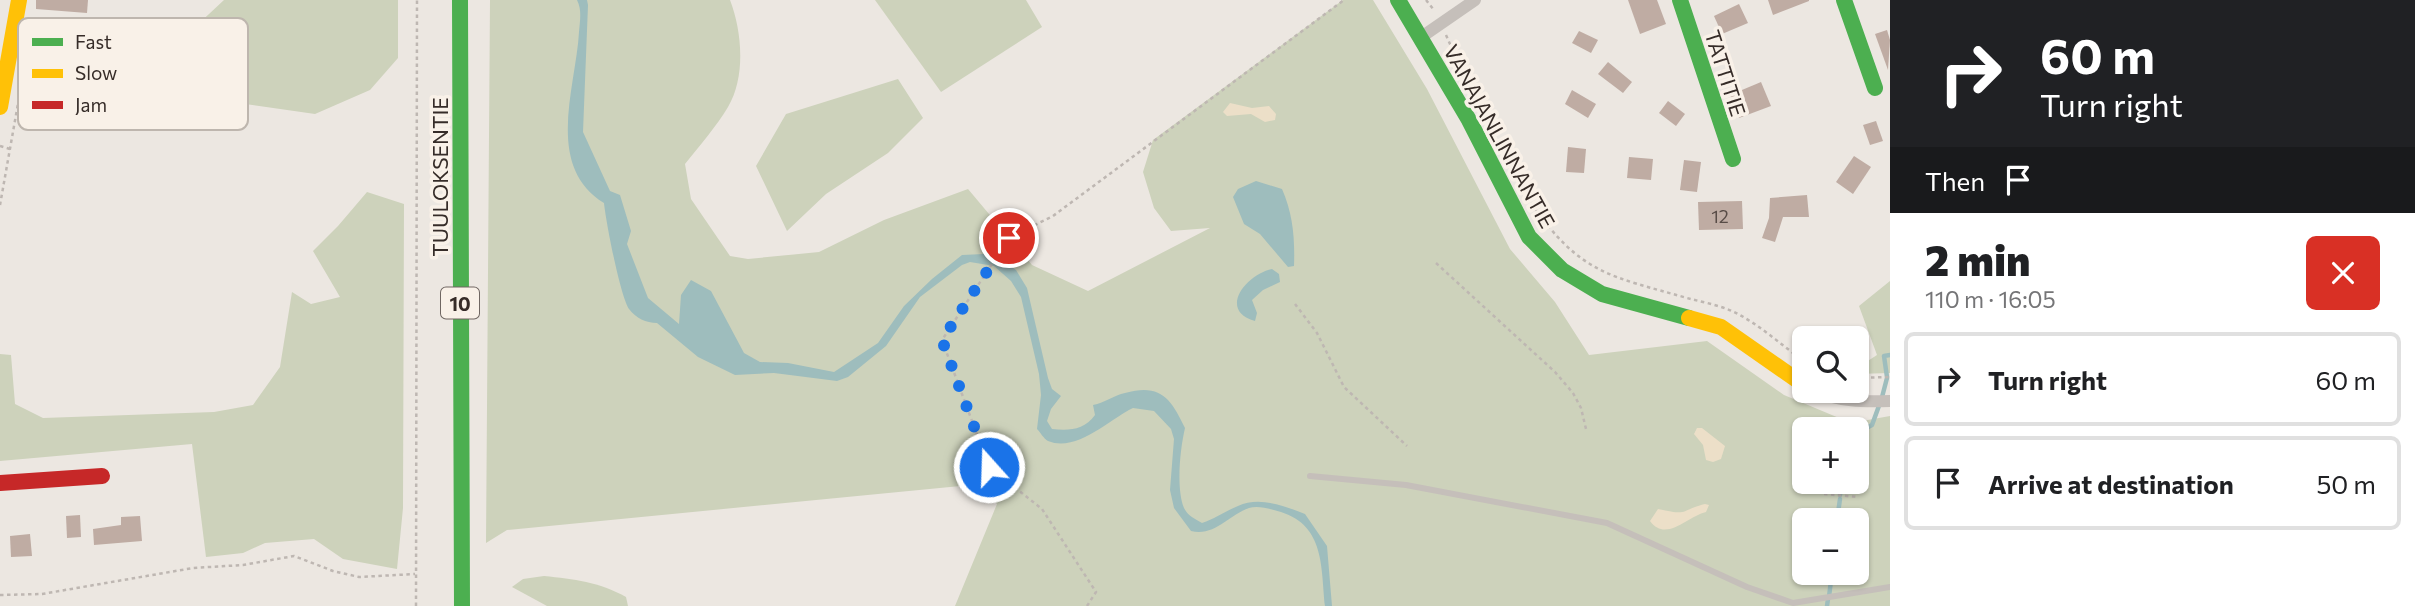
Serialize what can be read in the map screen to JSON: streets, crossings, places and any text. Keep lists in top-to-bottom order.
{
  "streets": {
    "main road": [
      "TATTITIE",
      "VANAJANLINNANTIE",
      "TUULOKSENTIE",
      "10"
    ]
  },
  "house_numbers": ["12"],
  "legend": ["Fast", "Slow", "Jam"],
  "page": {
    "turn": ["60 m", "Turn right"],
    "then": "Then",
    "heading": ["2 min", "110 m · 16:05"],
    "map_buttons": ["+", "−"],
    "list": [
      {
        "name": "Turn right",
        "value": "60 m"
      },
      {
        "name": "Arrive at destination",
        "value": "50 m"
      }
    ]
  }
}
